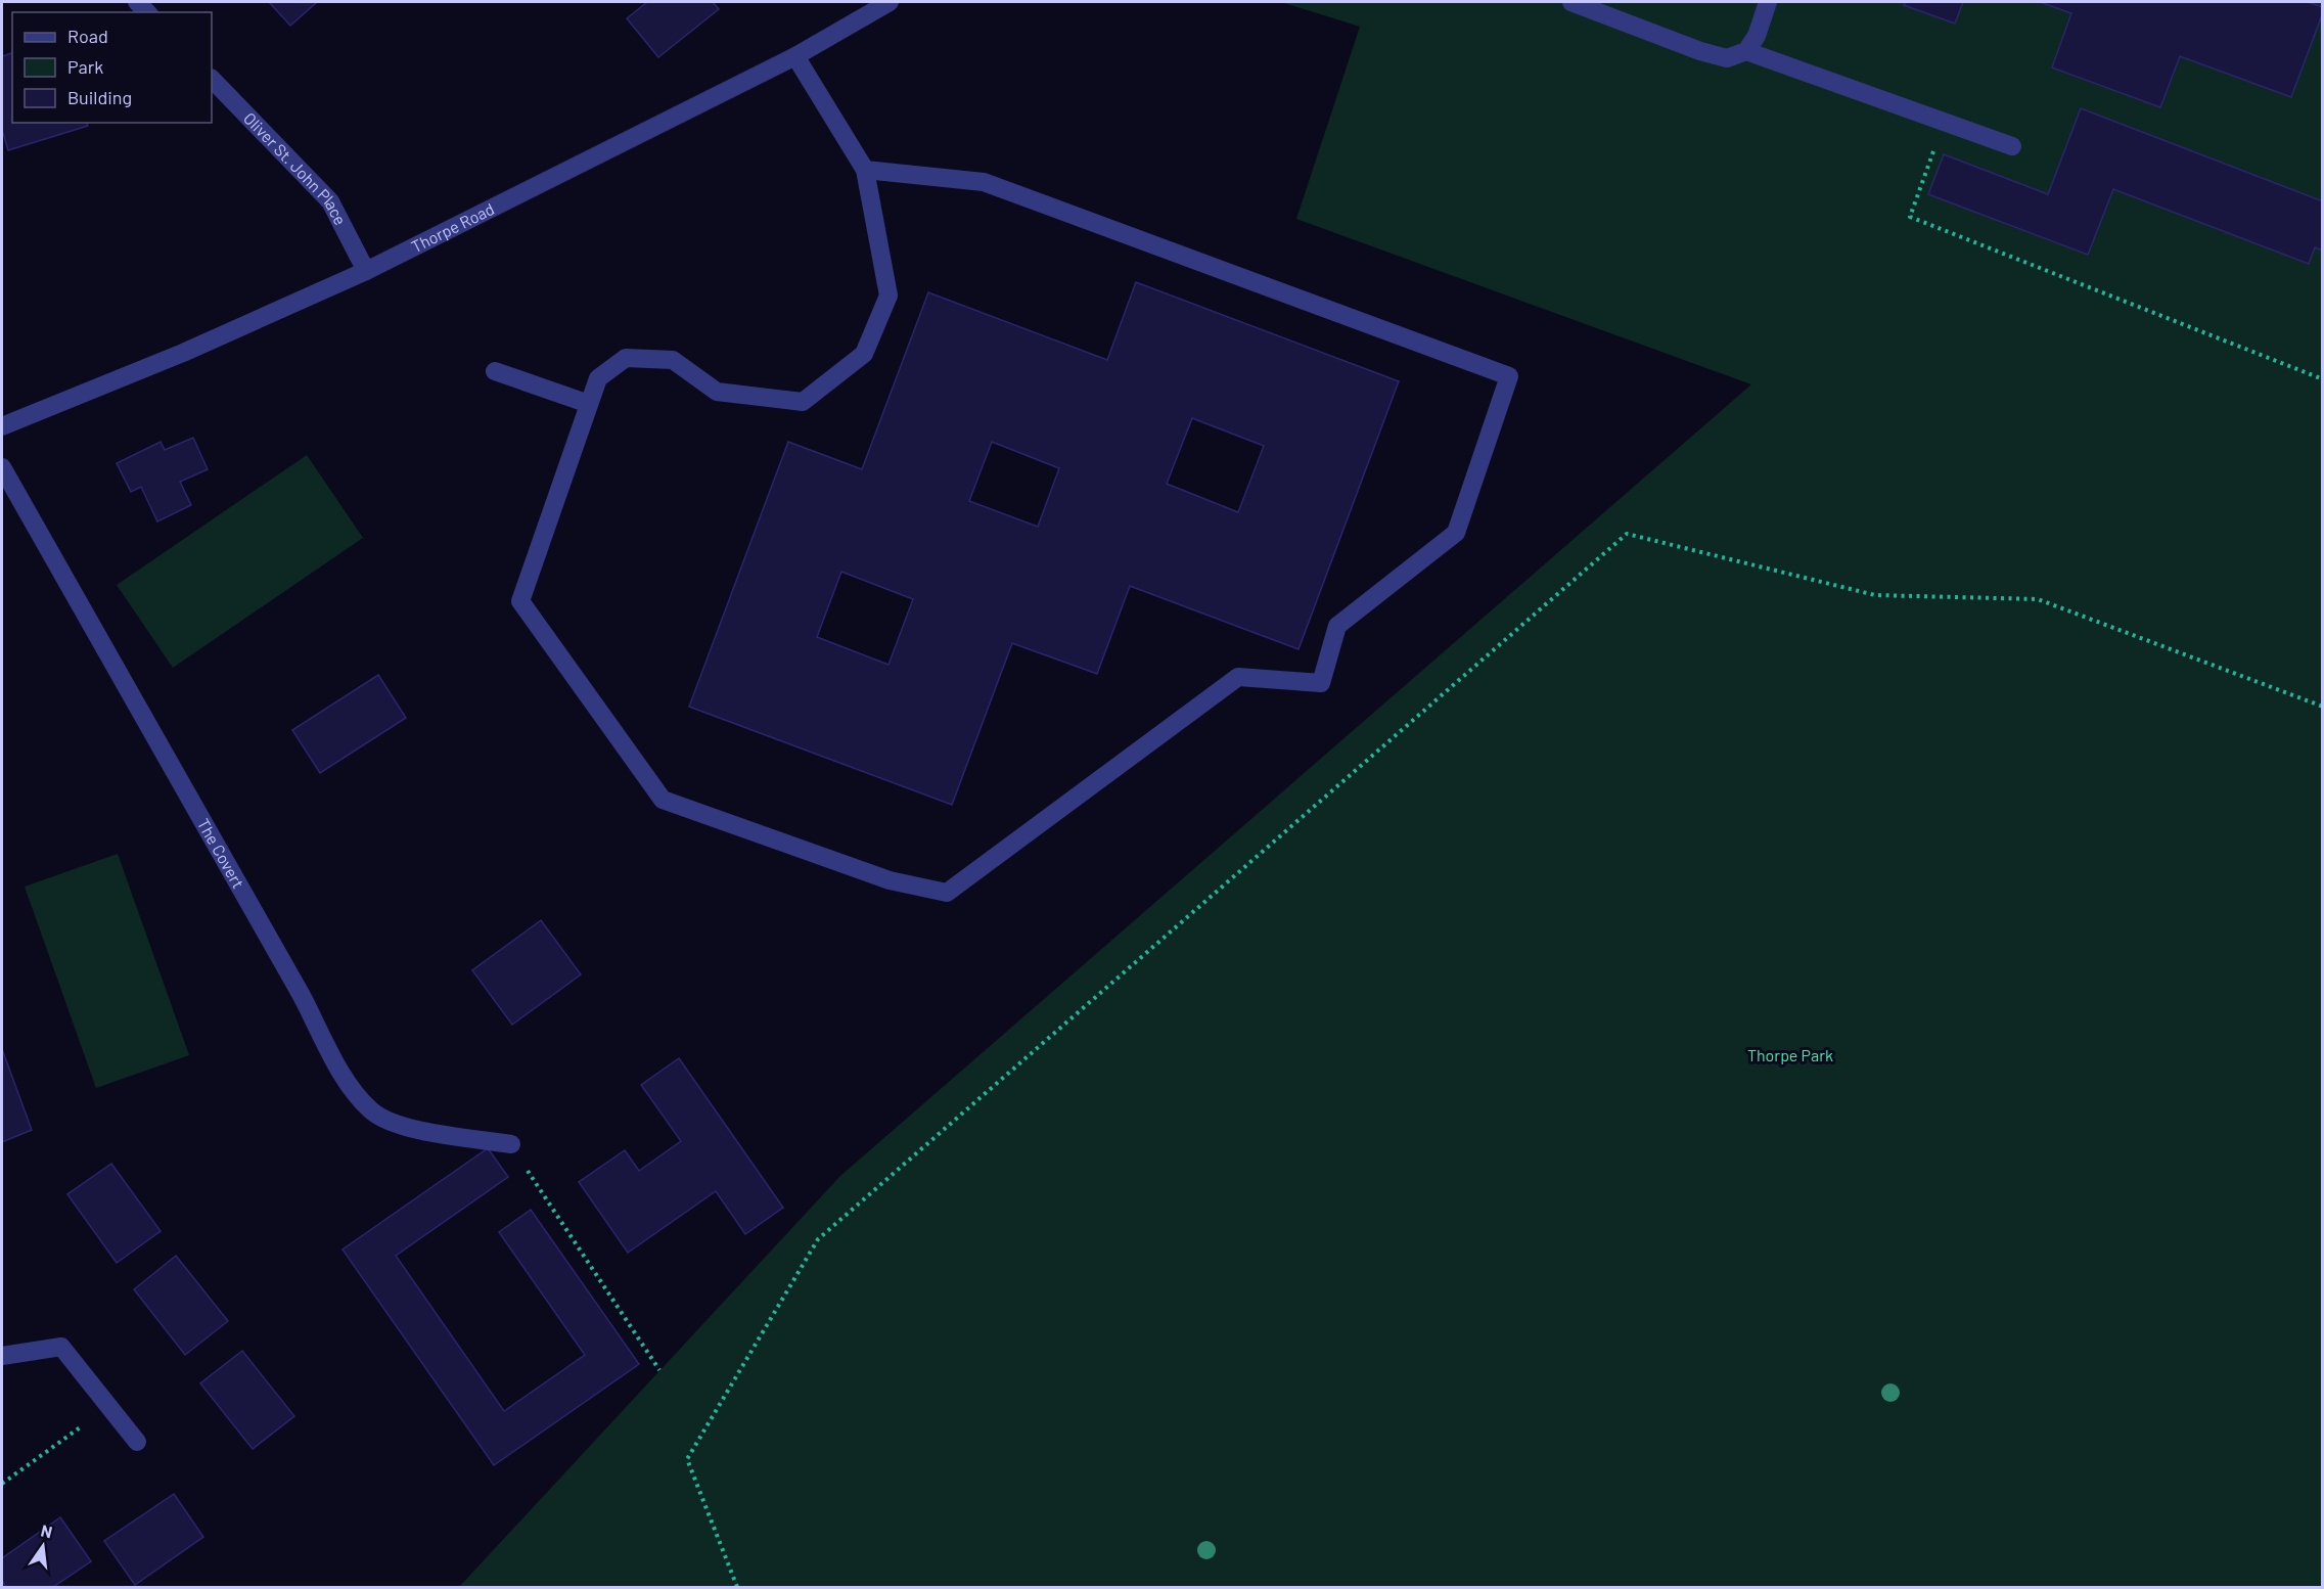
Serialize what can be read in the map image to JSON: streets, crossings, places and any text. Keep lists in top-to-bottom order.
{
  "streets": {
    "street": ["Oliver St. John Place", "Thorpe Road", "The Covert"]
  },
  "crossings": [
    ["Oliver St. John Place", "Thorpe Road"]
  ],
  "parks": ["Thorpe Park"],
  "legend": ["Road", "Park", "Building"],
  "north": "top"
}
